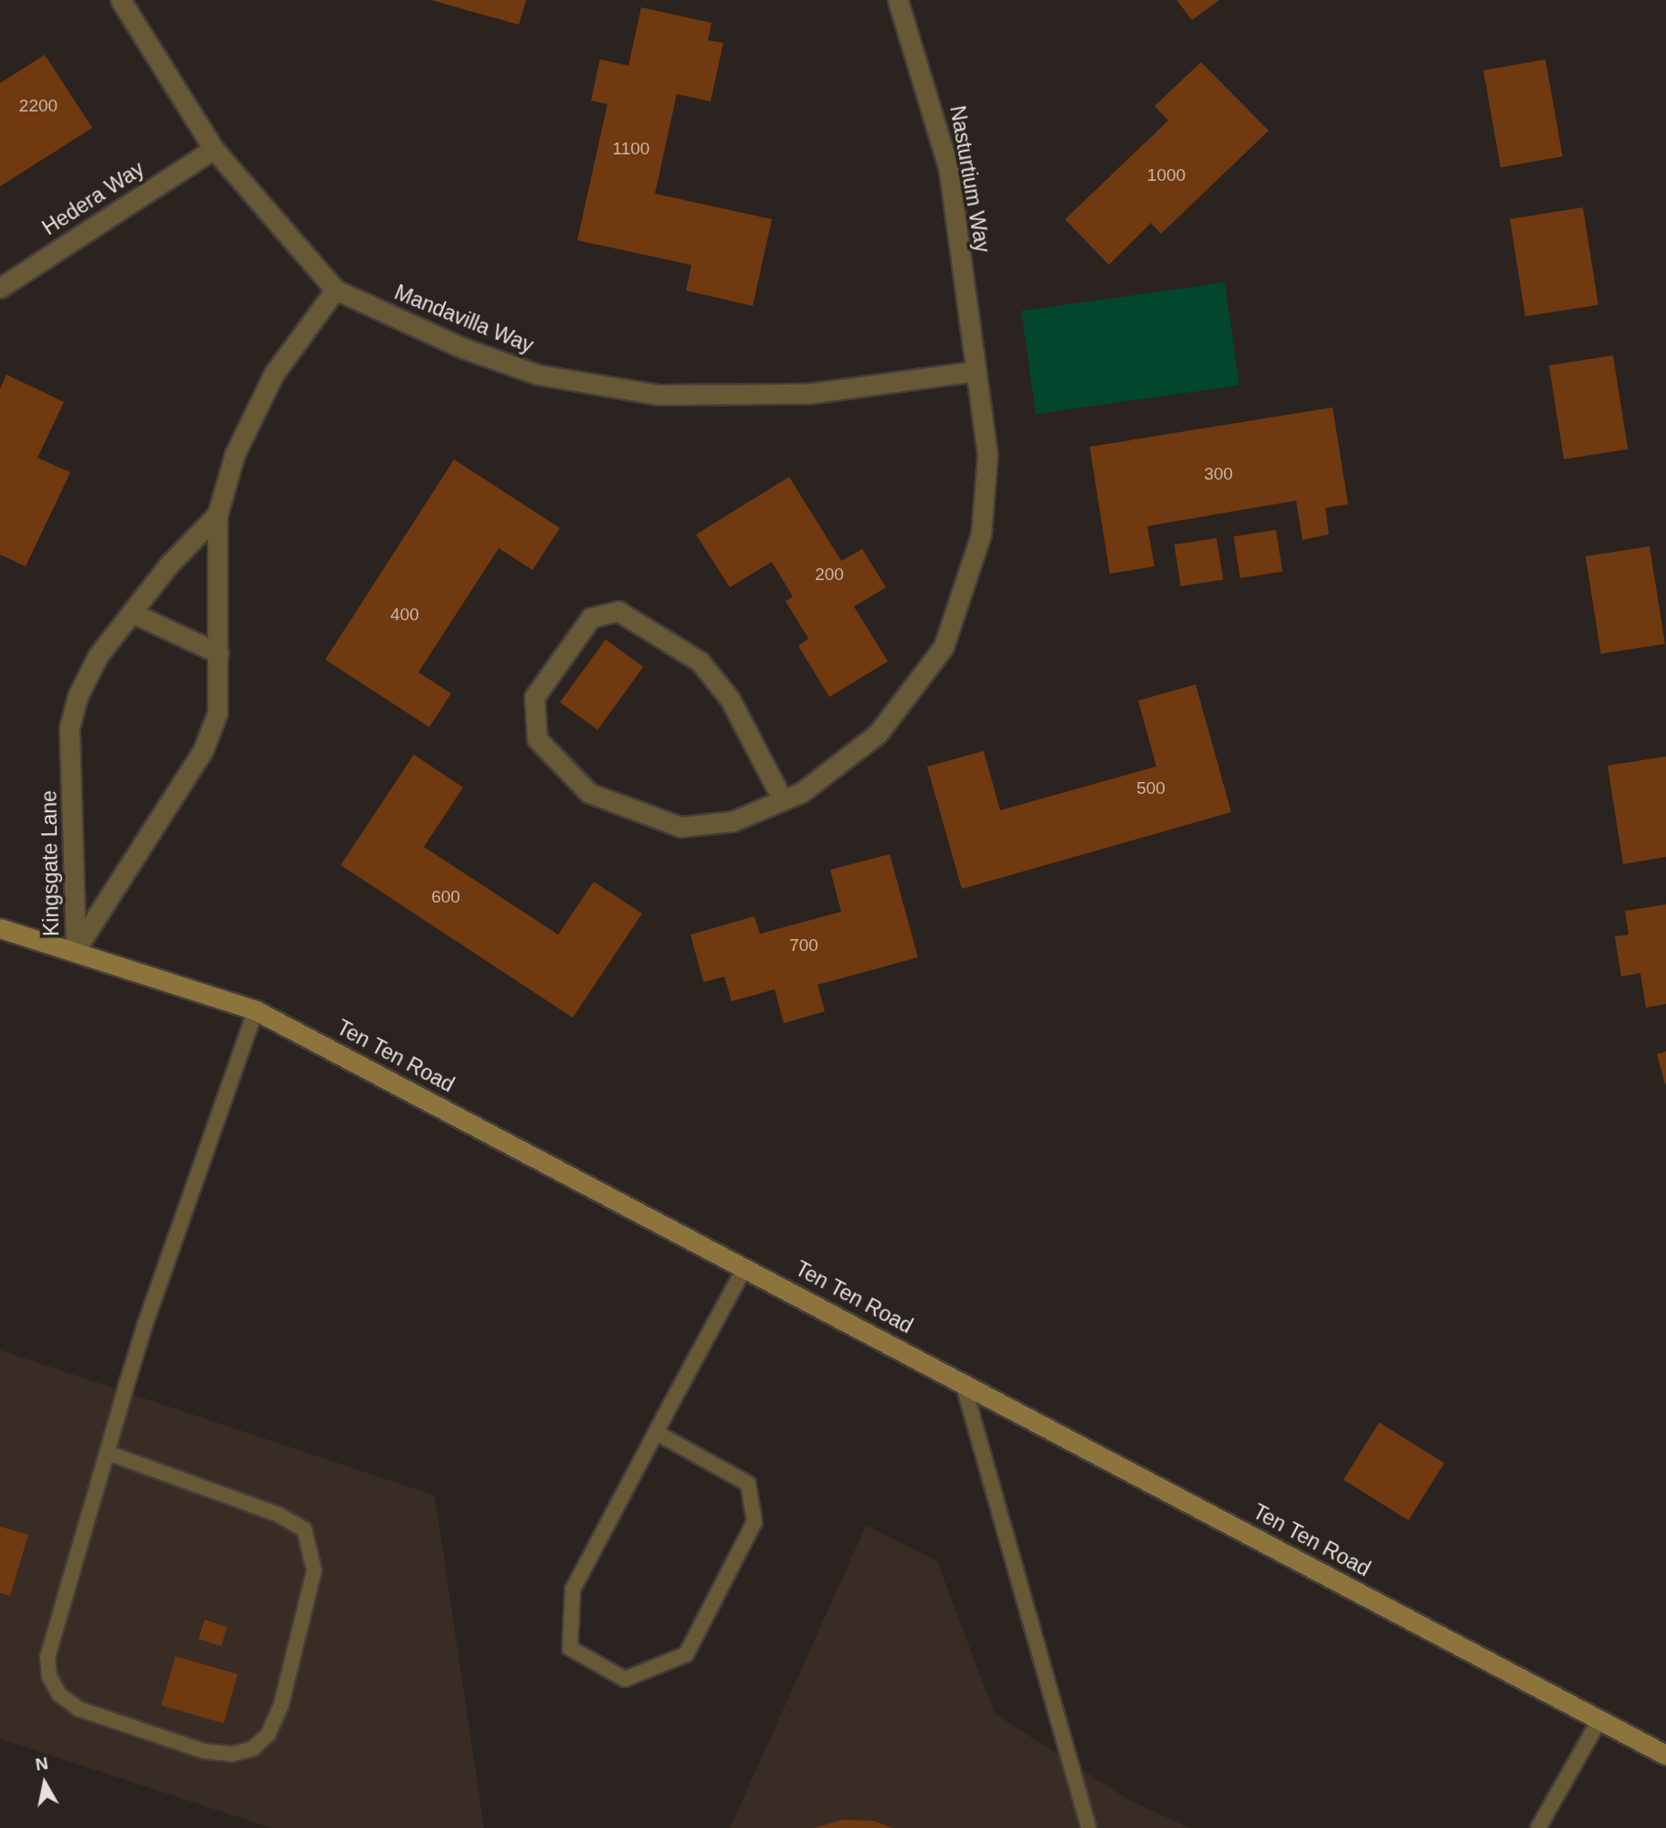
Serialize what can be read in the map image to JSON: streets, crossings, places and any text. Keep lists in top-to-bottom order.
{
  "streets": {
    "main road": ["Ten Ten Road"],
    "street": [
      "Nasturtium Way",
      "Hedera Way",
      "Mandavilla Way",
      "Kingsgate Lane"
    ]
  },
  "crossings": [
    ["Nasturtium Way", "Mandavilla Way"],
    ["Hedera Way", "Mandavilla Way"],
    ["Mandavilla Way", "Kingsgate Lane"],
    ["Kingsgate Lane", "Ten Ten Road"]
  ],
  "house_numbers": [
    "2200",
    "1100",
    "1000",
    "300",
    "200",
    "400",
    "500",
    "600",
    "700"
  ],
  "north": "top"
}
